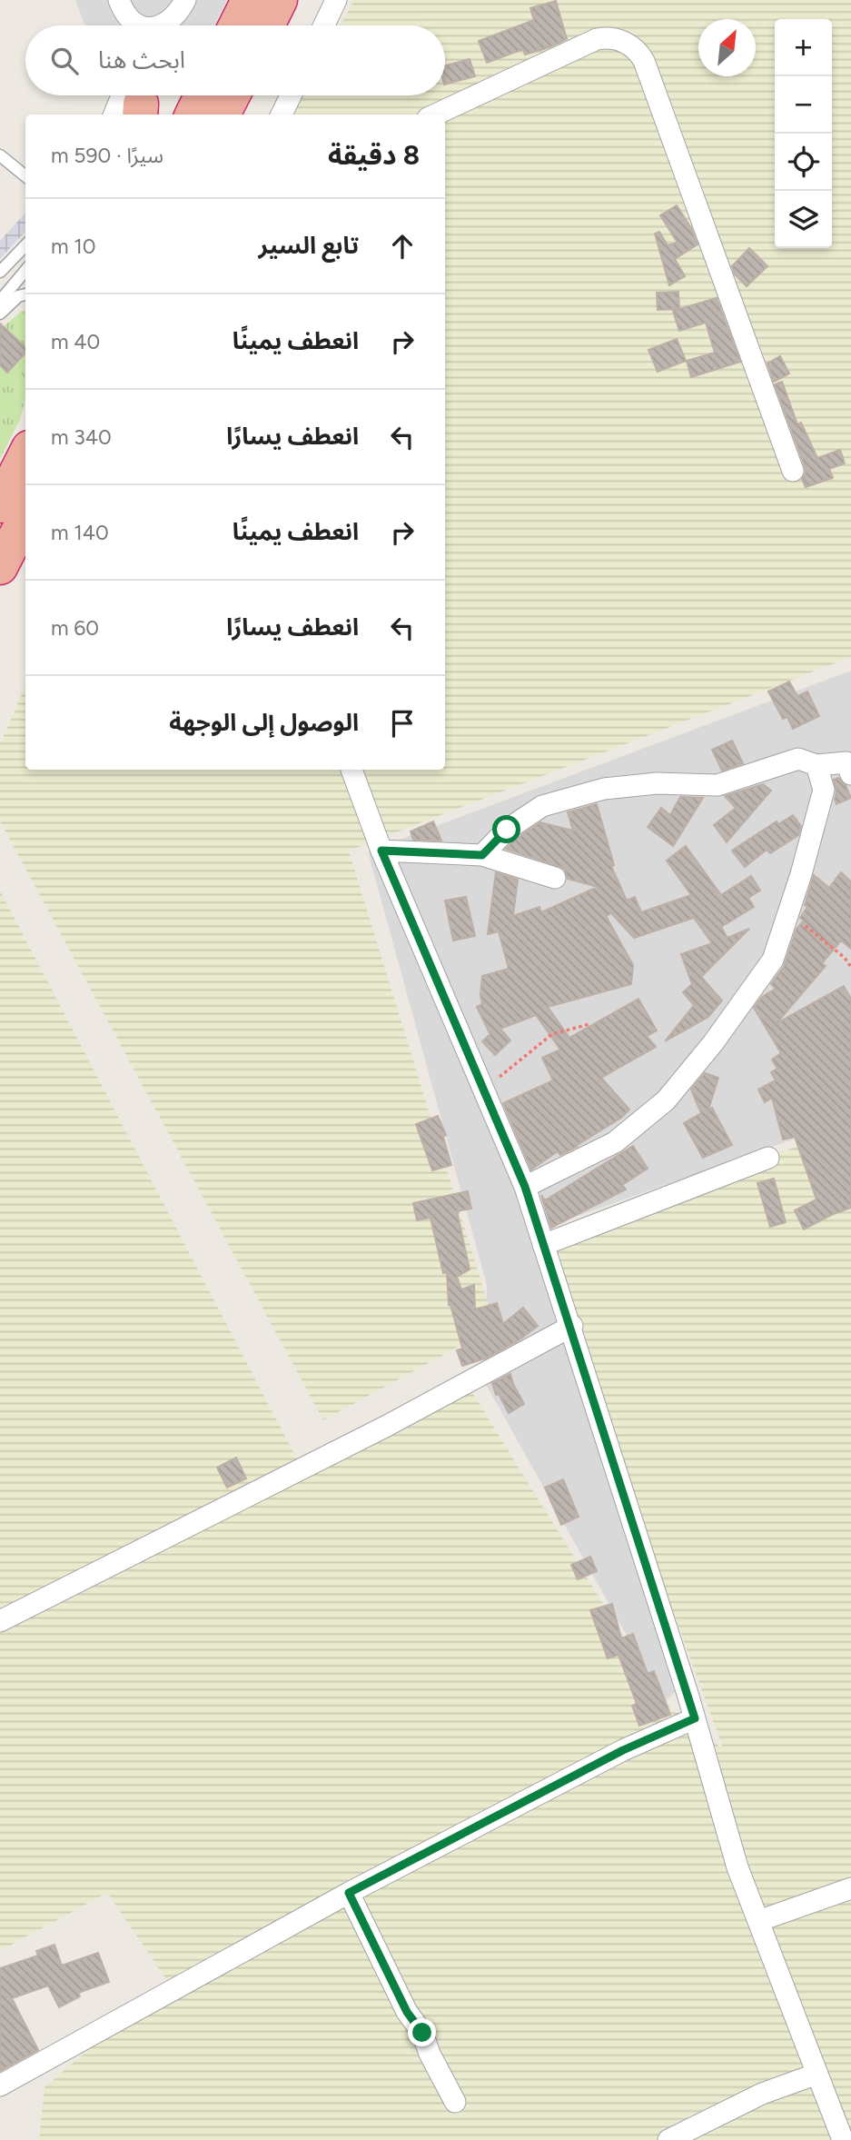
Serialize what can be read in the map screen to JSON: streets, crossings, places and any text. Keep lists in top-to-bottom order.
{
  "north": "top right",
  "page": {
    "map_buttons": ["+", "−"],
    "search": "ابحث هنا",
    "heading": ["8 دقيقة", "سيرًا · 590 m"],
    "list": [
      ["تابع السير", "10 m"],
      ["انعطف يمينًا", "40 m"],
      ["انعطف يسارًا", "340 m"],
      ["انعطف يمينًا", "140 m"],
      ["انعطف يسارًا", "60 m"],
      "الوصول إلى الوجهة"
    ]
  }
}
